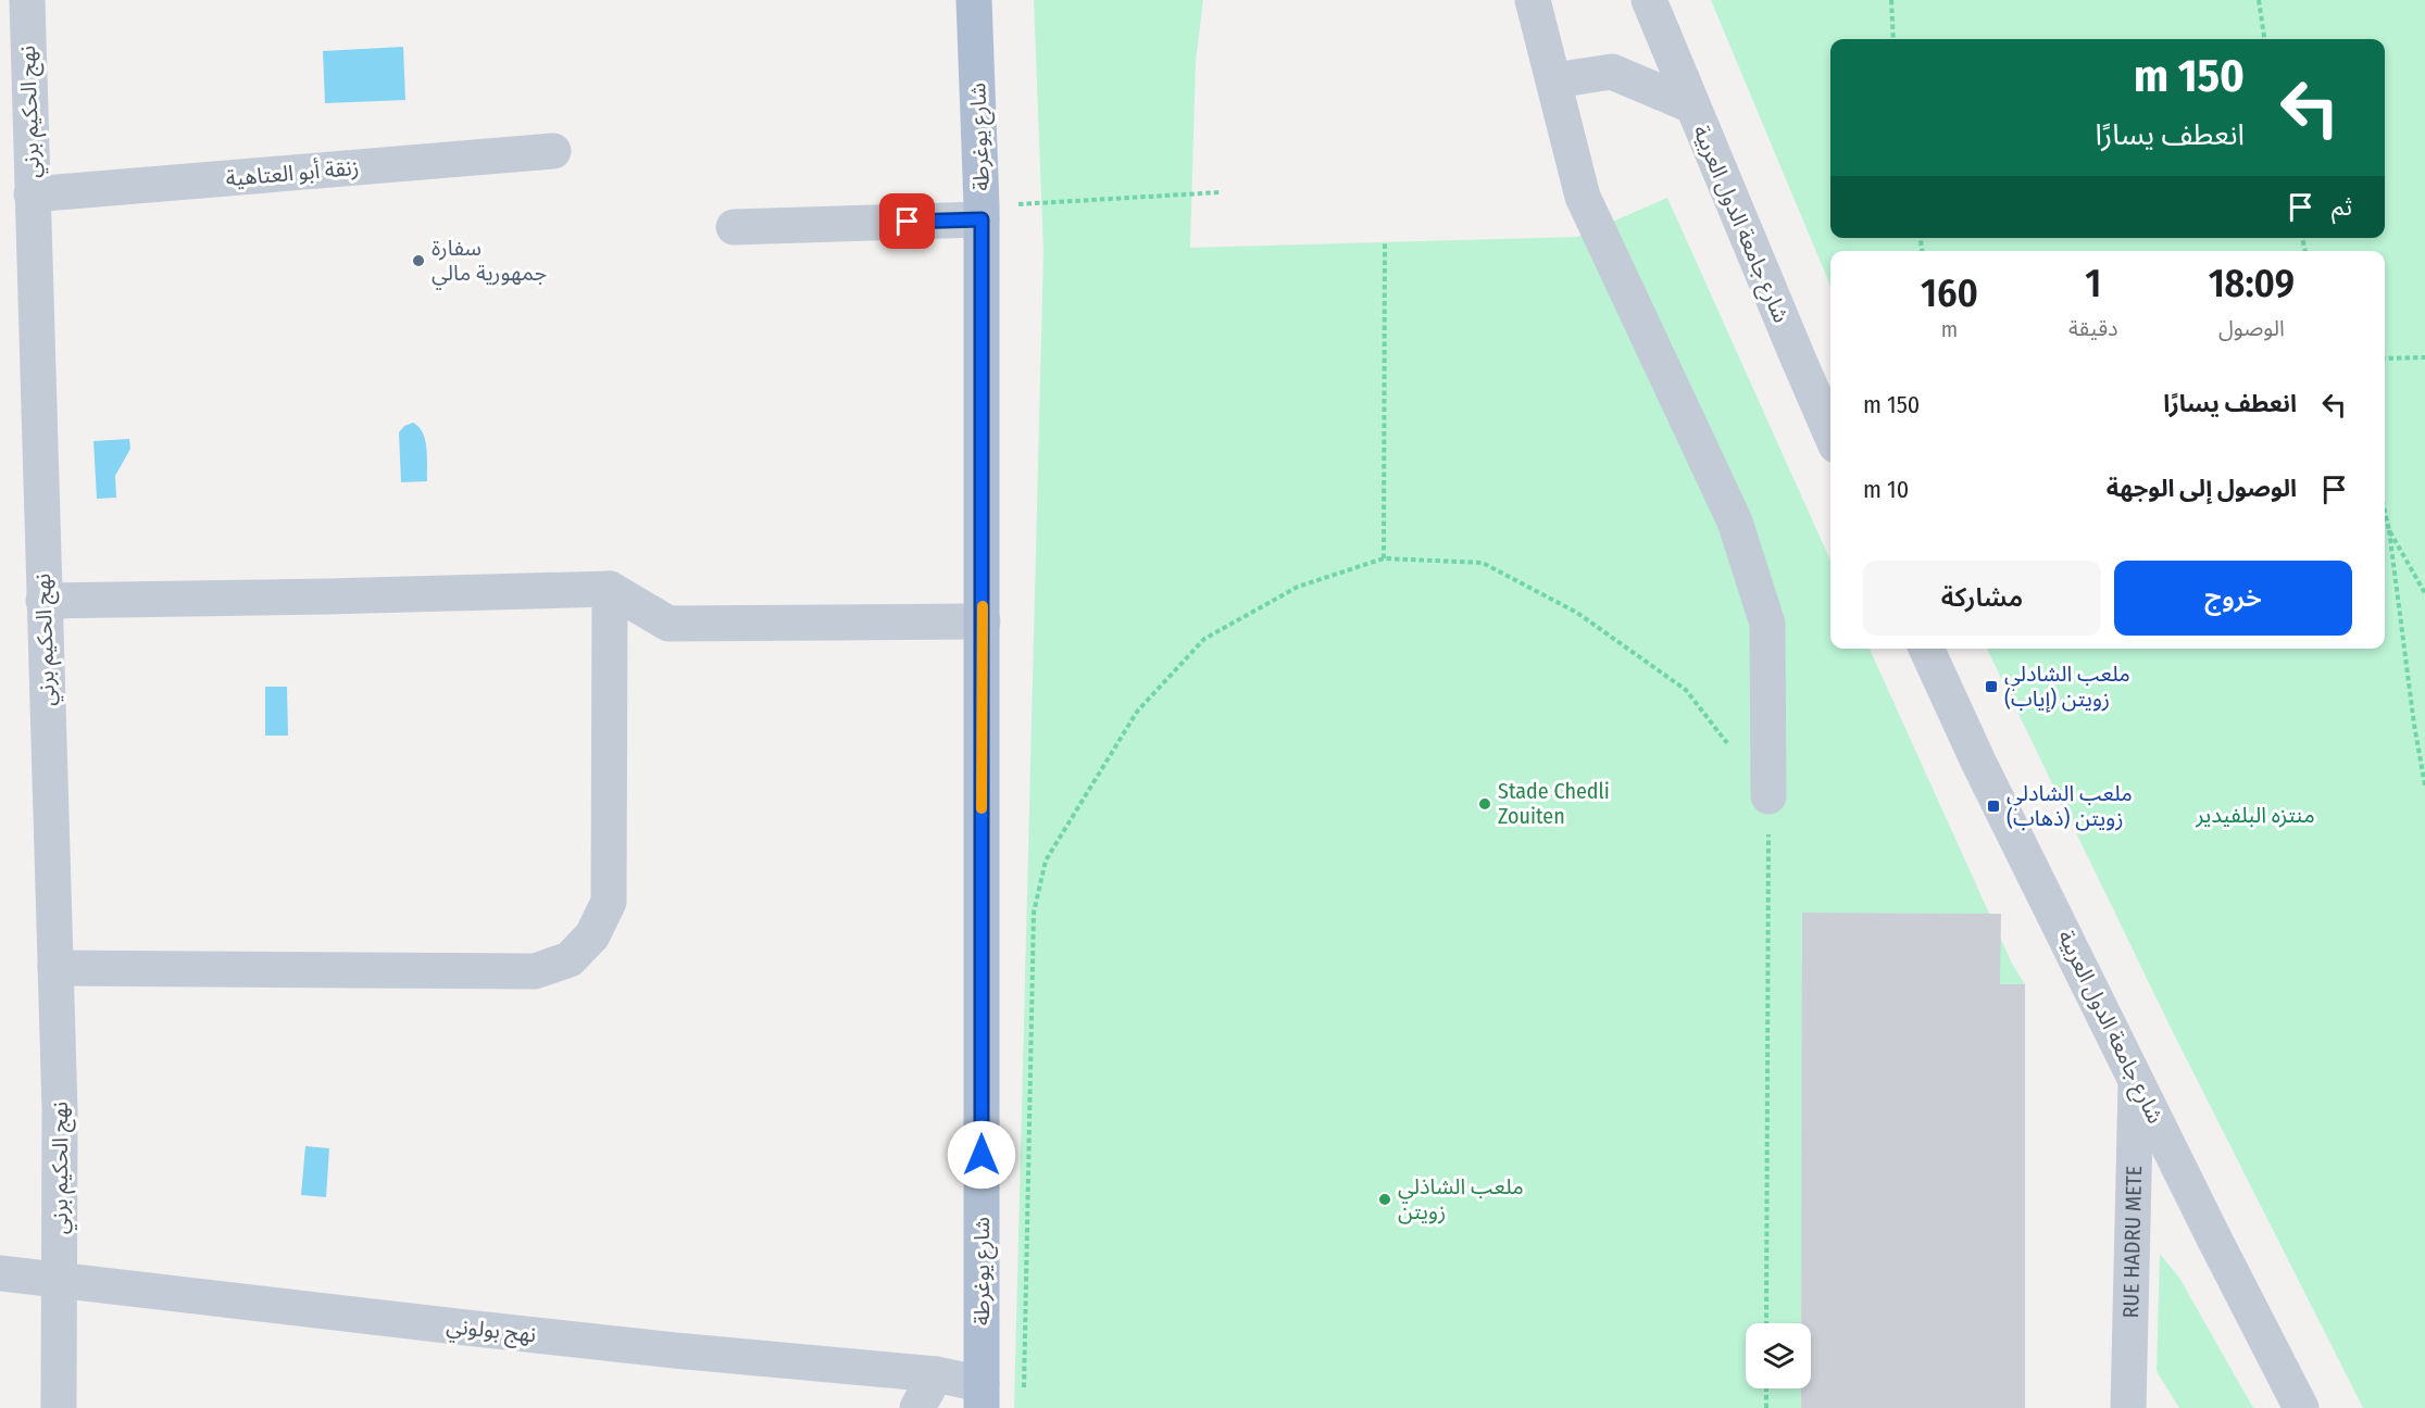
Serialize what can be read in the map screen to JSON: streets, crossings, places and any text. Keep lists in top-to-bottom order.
{
  "streets": {
    "main road": ["شارع يوغرطة"],
    "street": [
      "نهج الحكيم برني",
      "زنقة أبو العتاهية",
      "شارع جامعة الدول العربية",
      "RUE HADRU METE",
      "نهج بولوني"
    ]
  },
  "crossings": [
    ["نهج الحكيم برني", "زنقة أبو العتاهية"],
    ["نهج الحكيم برني", "نهج بولوني"],
    ["شارع يوغرطة", "نهج بولوني"],
    ["شارع جامعة الدول العربية", "RUE HADRU METE"]
  ],
  "parks": ["منتزه البلفيدير"],
  "places": {
    "other": ["سفارة جمهورية مالي", "Stade Chedli Zouiten", "ملعب الشاذلي زويتن"],
    "transit": ["ملعب الشادلي زويتن (إياب)", "ملعب الشادلي زويتن (ذهاب)"]
  },
  "page": {
    "turn": ["150 m", "انعطف يسارًا"],
    "then": "ثم",
    "eta": [
      "18:09",
      "الوصول",
      "1",
      "دقيقة",
      "160",
      "m"
    ],
    "list": [
      {
        "name": "انعطف يسارًا",
        "value": "150 m"
      },
      {
        "name": "الوصول إلى الوجهة",
        "value": "10 m"
      }
    ],
    "buttons": ["خروج", "مشاركة"]
  }
}
